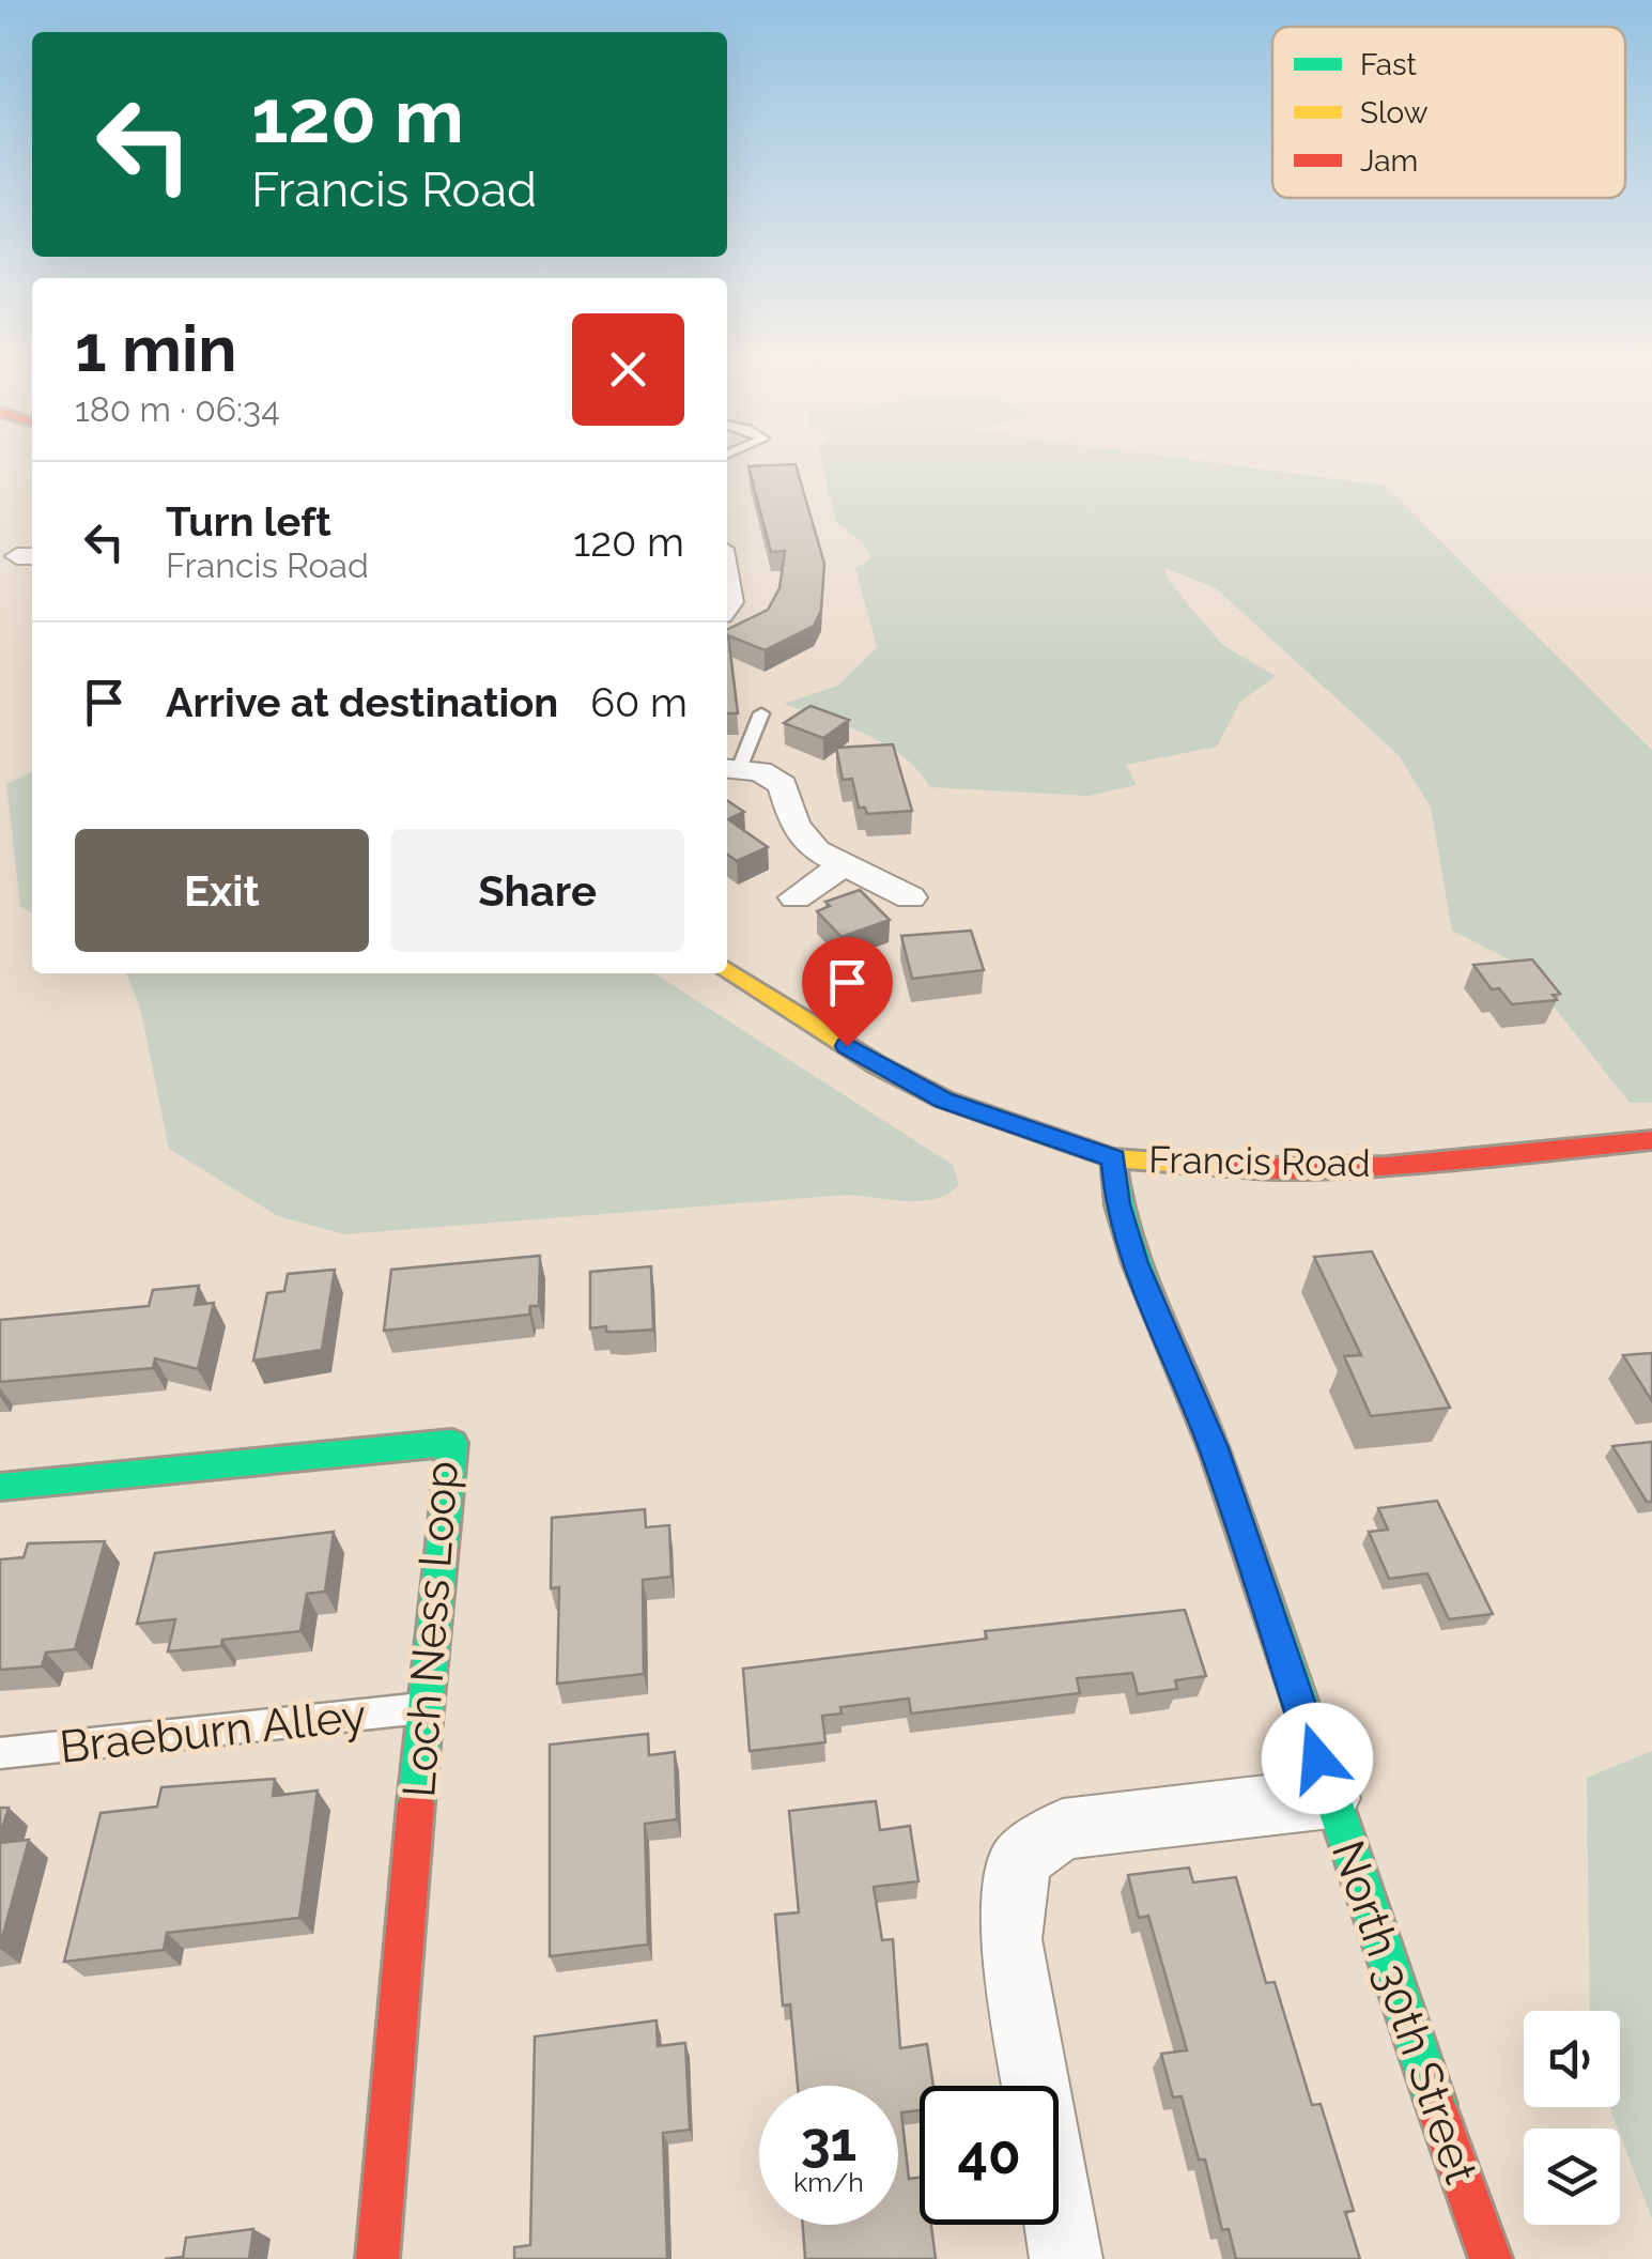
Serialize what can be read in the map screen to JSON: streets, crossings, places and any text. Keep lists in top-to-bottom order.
{
  "streets": {
    "street": ["Francis Road", "Loch Ness Loop", "North 30th Street"],
    "lane": ["Braeburn Alley"]
  },
  "crossings": [
    ["Francis Road", "North 30th Street"],
    ["Loch Ness Loop", "Braeburn Alley"]
  ],
  "legend": ["Fast", "Slow", "Jam"],
  "page": {
    "turn": ["120 m", "Francis Road"],
    "heading": ["1 min", "180 m · 06:34"],
    "list": [
      {
        "name": "Turn left",
        "note": "Francis Road",
        "value": "120 m"
      },
      {
        "name": "Arrive at destination",
        "value": "60 m"
      }
    ],
    "buttons": ["Exit", "Share"],
    "speed": "31 km/h",
    "limit": "40"
  }
}
